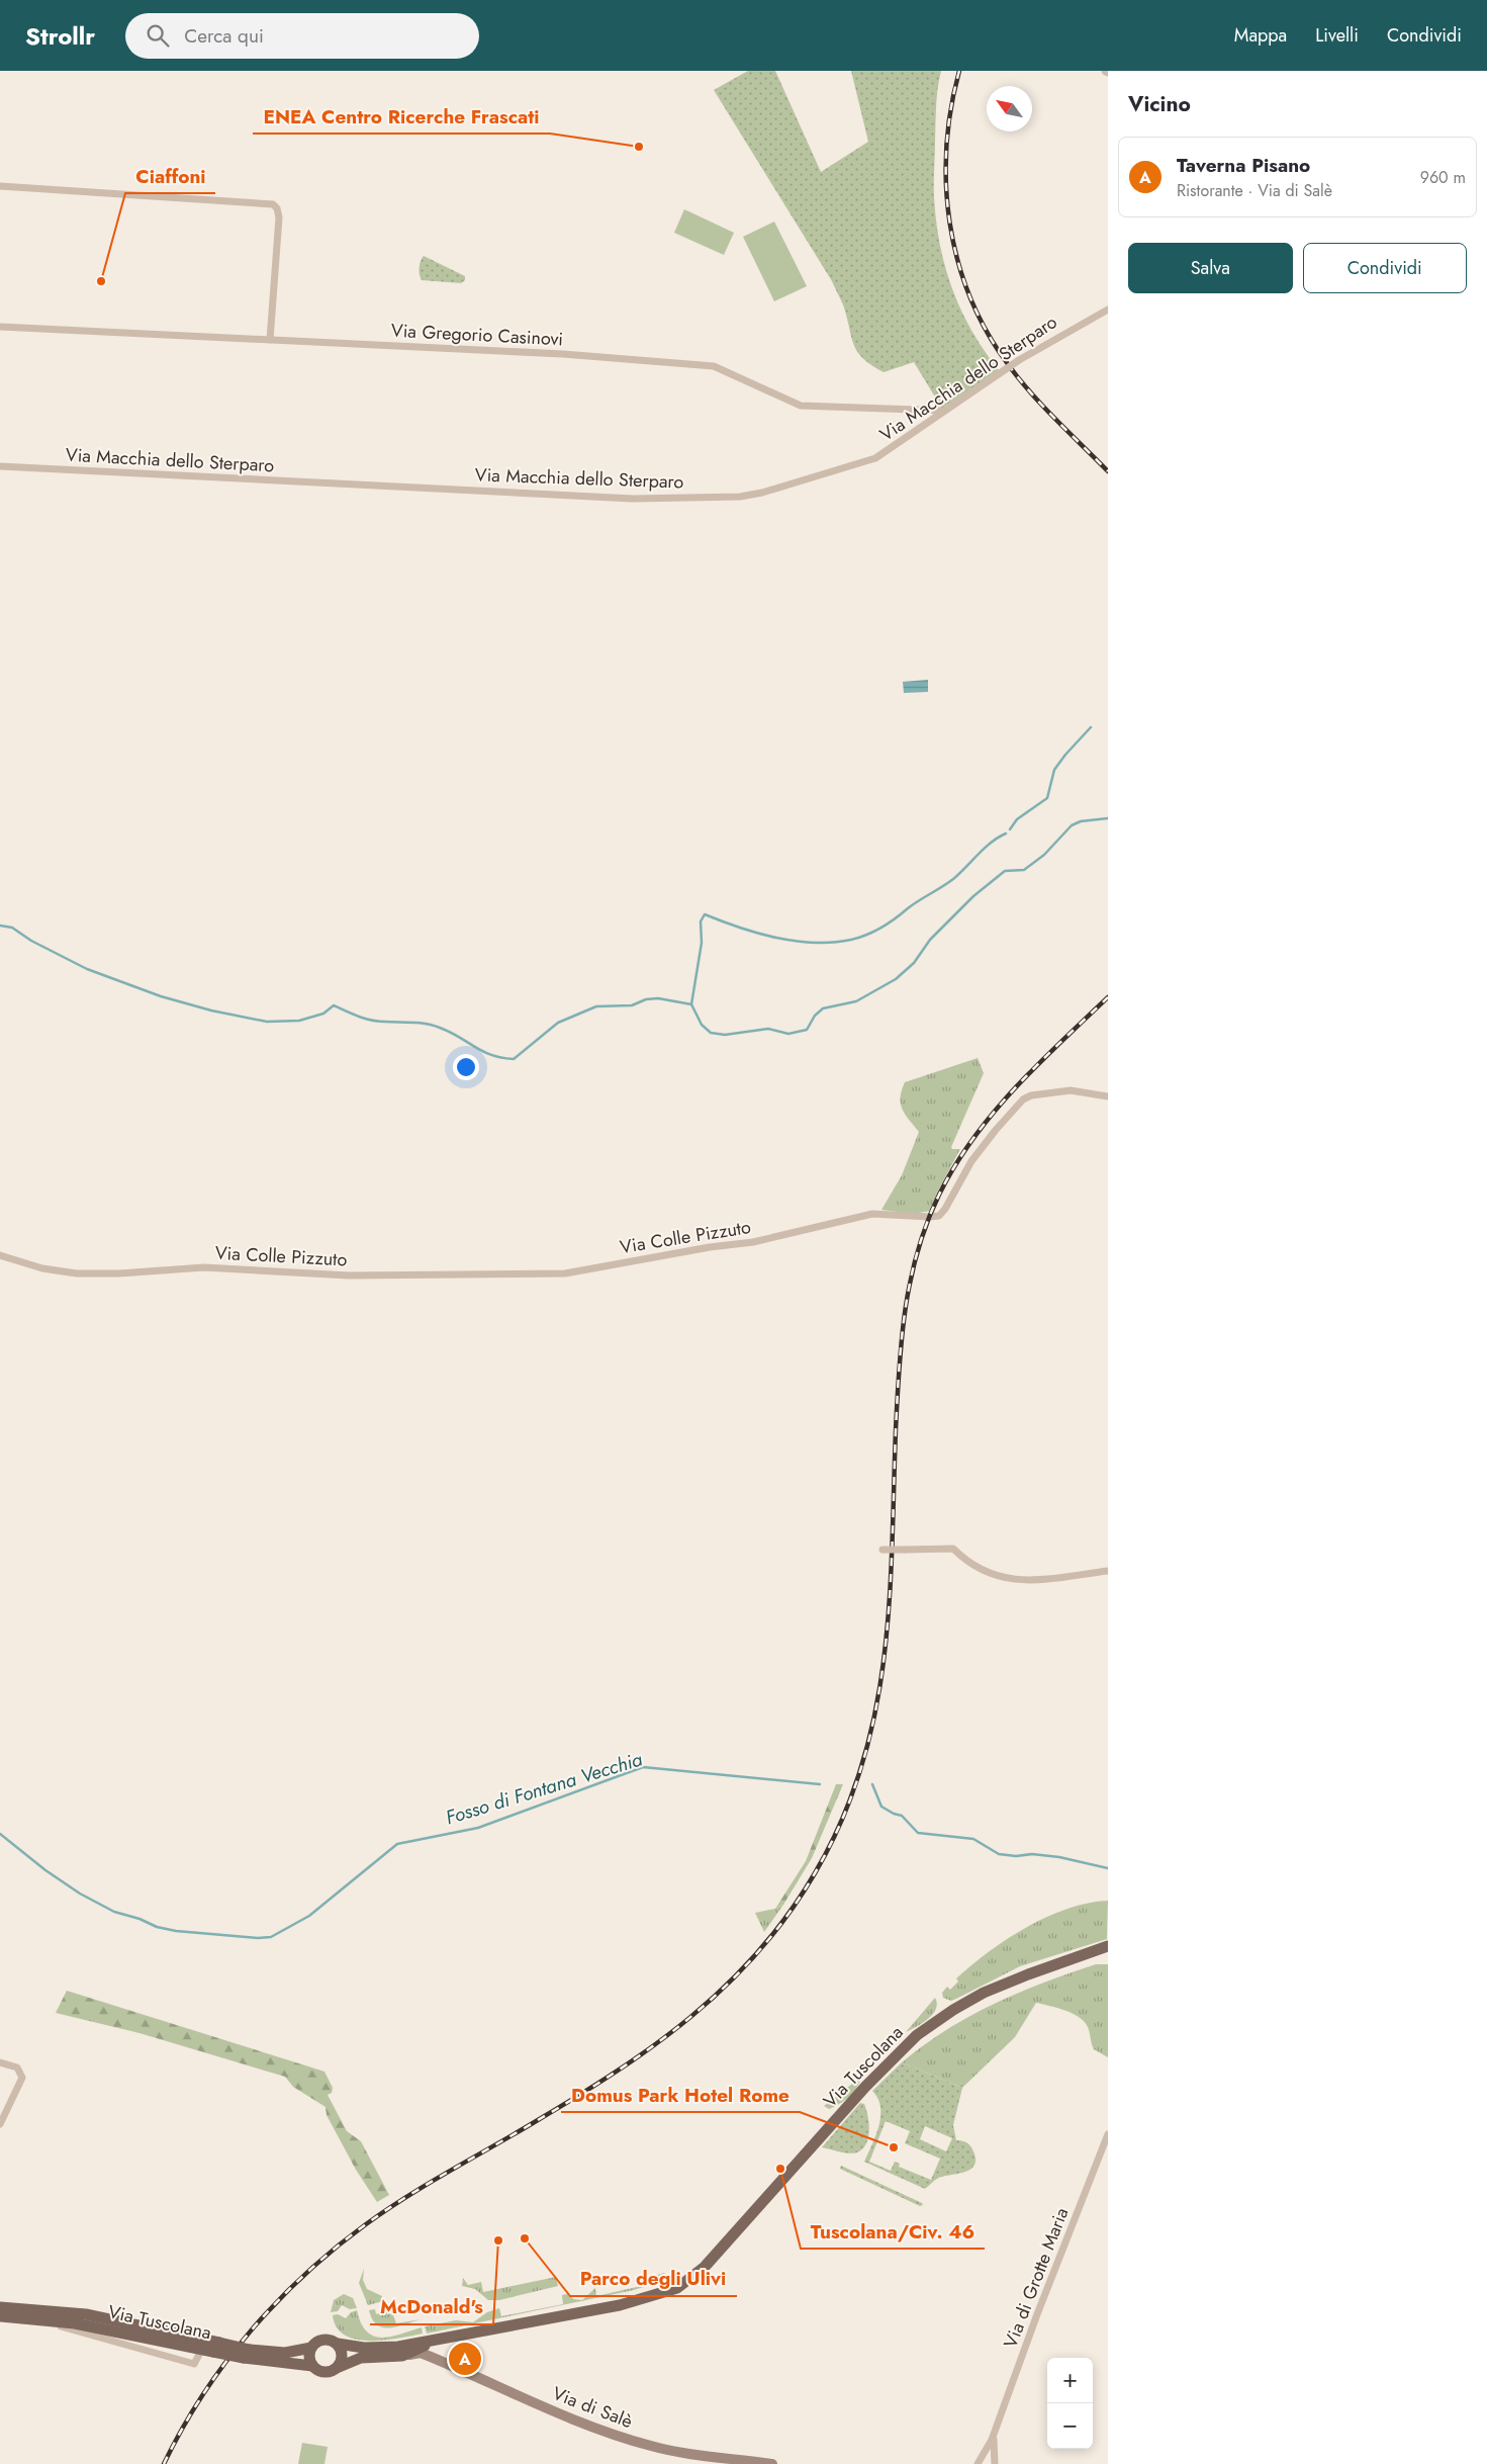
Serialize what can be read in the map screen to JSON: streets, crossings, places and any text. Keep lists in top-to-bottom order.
{
  "streets": {
    "main road": ["Via Tuscolana", "Via di Salè"],
    "street": [
      "Via Gregorio Casinovi",
      "Via Macchia dello Sterparo",
      "Via Colle Pizzuto",
      "Via di Grotte Maria"
    ]
  },
  "crossings": [
    ["Via Gregorio Casinovi", "Via Macchia dello Sterparo"],
    ["Via Tuscolana", "Via di Salè"]
  ],
  "water": ["Fosso di Fontana Vecchia"],
  "places": [
    "ENEA Centro Ricerche Frascati",
    "Ciaffoni",
    "Domus Park Hotel Rome",
    "Tuscolana/Civ. 46",
    "Parco degli Ulivi",
    "McDonald's"
  ],
  "north": "top left",
  "page": {
    "header": "Strollr",
    "search": "Cerca qui",
    "nav": ["Mappa", "Livelli", "Condividi"],
    "heading": "Vicino",
    "list": [
      {
        "mark": "A",
        "name": "Taverna Pisano",
        "note": "Ristorante · Via di Salè",
        "value": "960 m"
      }
    ],
    "buttons": ["Salva", "Condividi"],
    "pins": "A",
    "map_buttons": ["+", "−"]
  }
}
